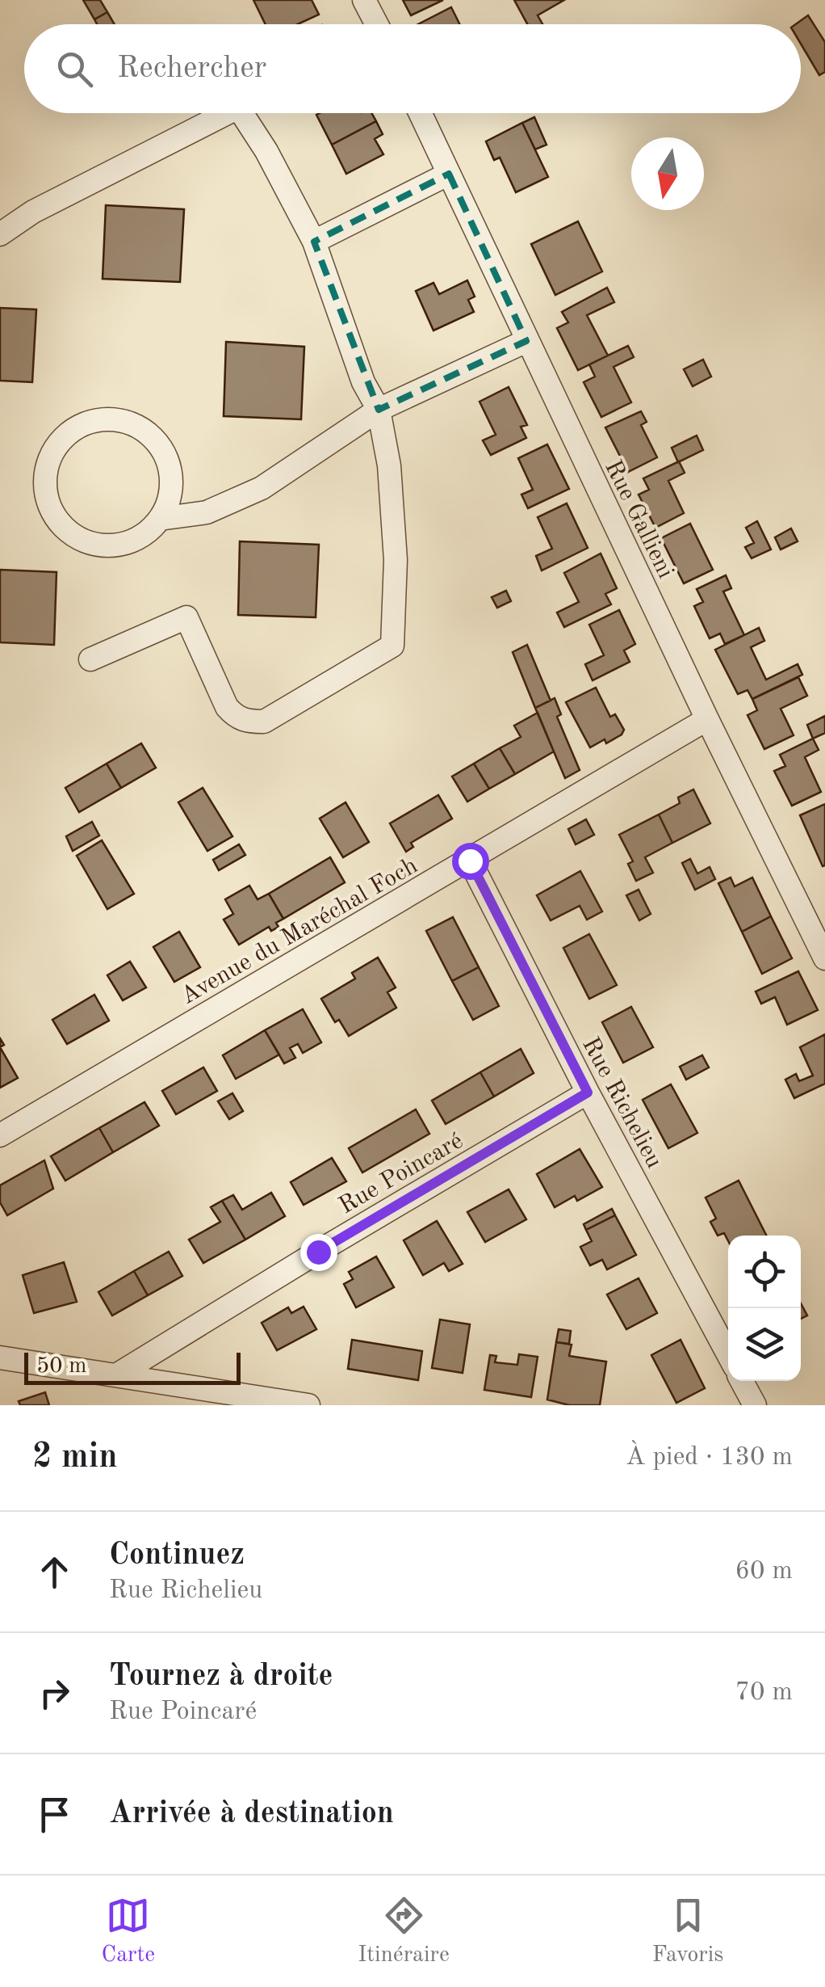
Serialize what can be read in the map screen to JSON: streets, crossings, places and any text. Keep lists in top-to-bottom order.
{
  "streets": {
    "street": [
      "Rue Gallieni",
      "Avenue du Maréchal Foch",
      "Rue Richelieu",
      "Rue Poincaré"
    ]
  },
  "crossings": [
    ["Rue Gallieni", "Avenue du Maréchal Foch"],
    ["Avenue du Maréchal Foch", "Rue Richelieu"],
    ["Rue Richelieu", "Rue Poincaré"]
  ],
  "scale_bar": "50 m",
  "north": "bottom",
  "page": {
    "search": "Rechercher",
    "scale": "50 m",
    "heading": ["2 min", "À pied · 130 m"],
    "list": [
      ["Continuez", "Rue Richelieu", "60 m"],
      ["Tournez à droite", "Rue Poincaré", "70 m"],
      "Arrivée à destination"
    ],
    "nav": ["Carte", "Itinéraire", "Favoris"]
  }
}
